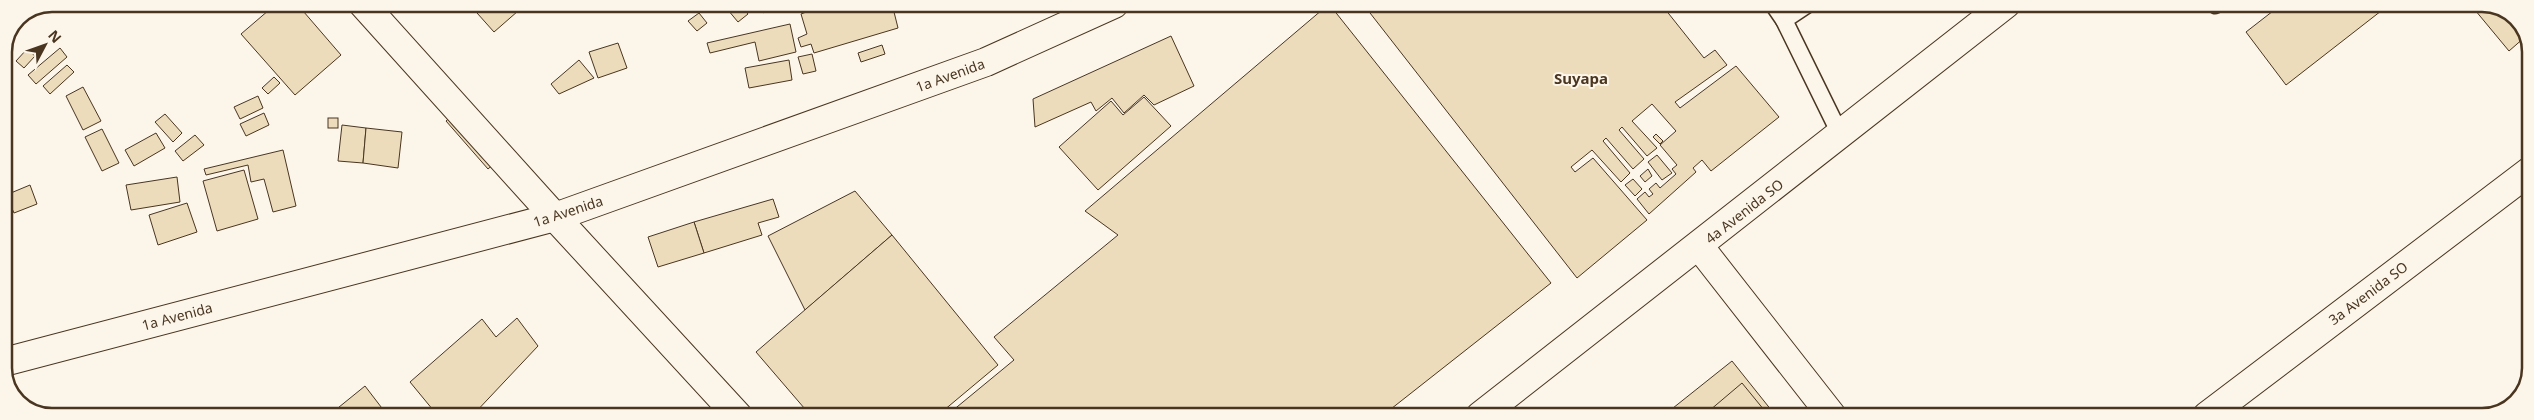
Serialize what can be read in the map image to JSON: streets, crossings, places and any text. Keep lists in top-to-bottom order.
{
  "streets": {
    "street": ["1a Avenida", "4a Avenida SO", "3a Avenida SO"]
  },
  "districts": ["Suyapa"],
  "north": "top right"
}
